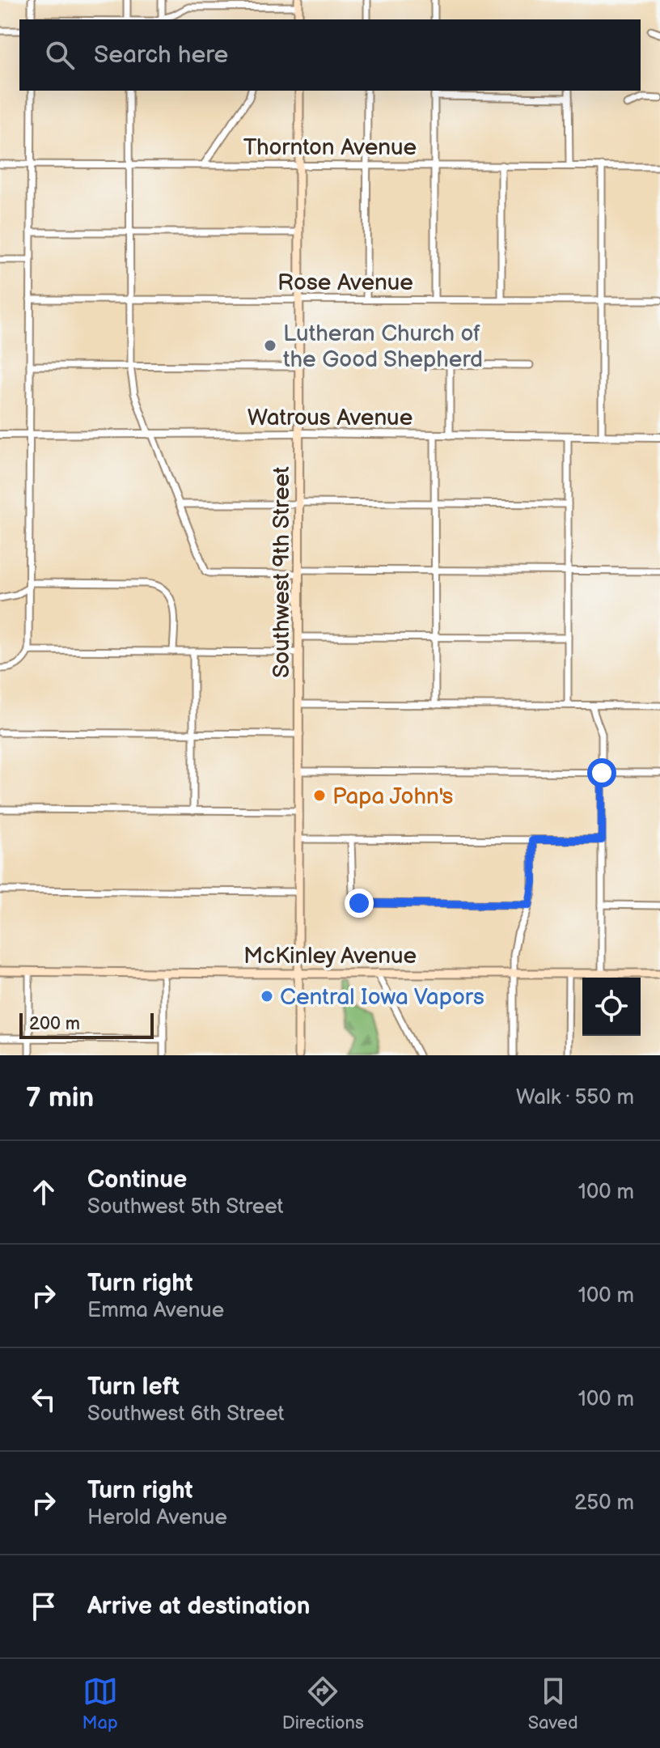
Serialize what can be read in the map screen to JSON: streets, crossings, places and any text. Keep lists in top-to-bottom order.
{
  "streets": {
    "main road": ["Southwest 9th Street", "McKinley Avenue"],
    "street": ["Thornton Avenue", "Rose Avenue", "Watrous Avenue"]
  },
  "crossings": [
    ["Thornton Avenue", "Southwest 9th Street"],
    ["Rose Avenue", "Southwest 9th Street"],
    ["Watrous Avenue", "Southwest 9th Street"],
    ["Southwest 9th Street", "McKinley Avenue"]
  ],
  "places": ["Lutheran Church of the Good Shepherd", "Papa John's", "Central Iowa Vapors"],
  "scale_bar": "200 m",
  "page": {
    "search": "Search here",
    "scale": "200 m",
    "heading": ["7 min", "Walk · 550 m"],
    "list": [
      ["Continue", "Southwest 5th Street", "100 m"],
      ["Turn right", "Emma Avenue", "100 m"],
      ["Turn left", "Southwest 6th Street", "100 m"],
      ["Turn right", "Herold Avenue", "250 m"],
      "Arrive at destination"
    ],
    "nav": ["Map", "Directions", "Saved"]
  }
}
